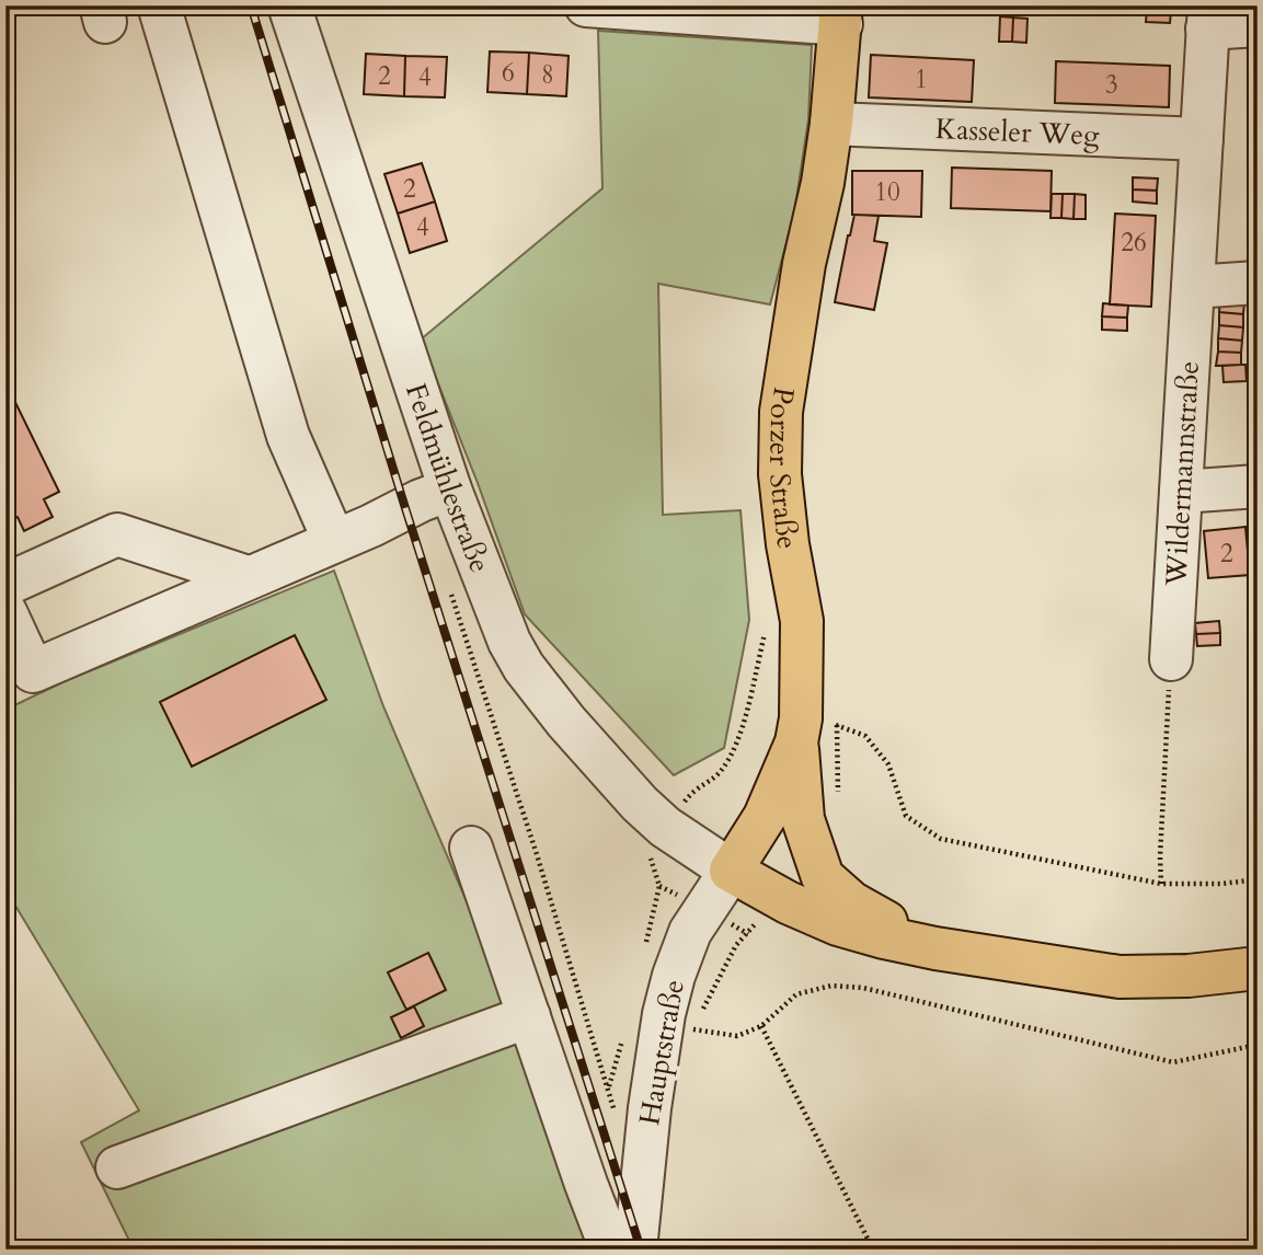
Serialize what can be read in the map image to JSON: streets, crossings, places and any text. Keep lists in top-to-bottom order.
{
  "streets": {
    "main road": ["Porzer Straße"],
    "street": [
      "Kasseler Weg",
      "Wildermannstraße",
      "Feldmühlestraße",
      "Hauptstraße"
    ]
  },
  "crossings": [
    ["Kasseler Weg", "Porzer Straße"],
    ["Kasseler Weg", "Wildermannstraße"],
    ["Porzer Straße", "Feldmühlestraße"],
    ["Porzer Straße", "Hauptstraße"],
    ["Feldmühlestraße", "Hauptstraße"]
  ],
  "house_numbers": [
    "6",
    "8",
    "2",
    "4",
    "1",
    "3",
    "2",
    "10",
    "4",
    "26",
    "2"
  ]
}
